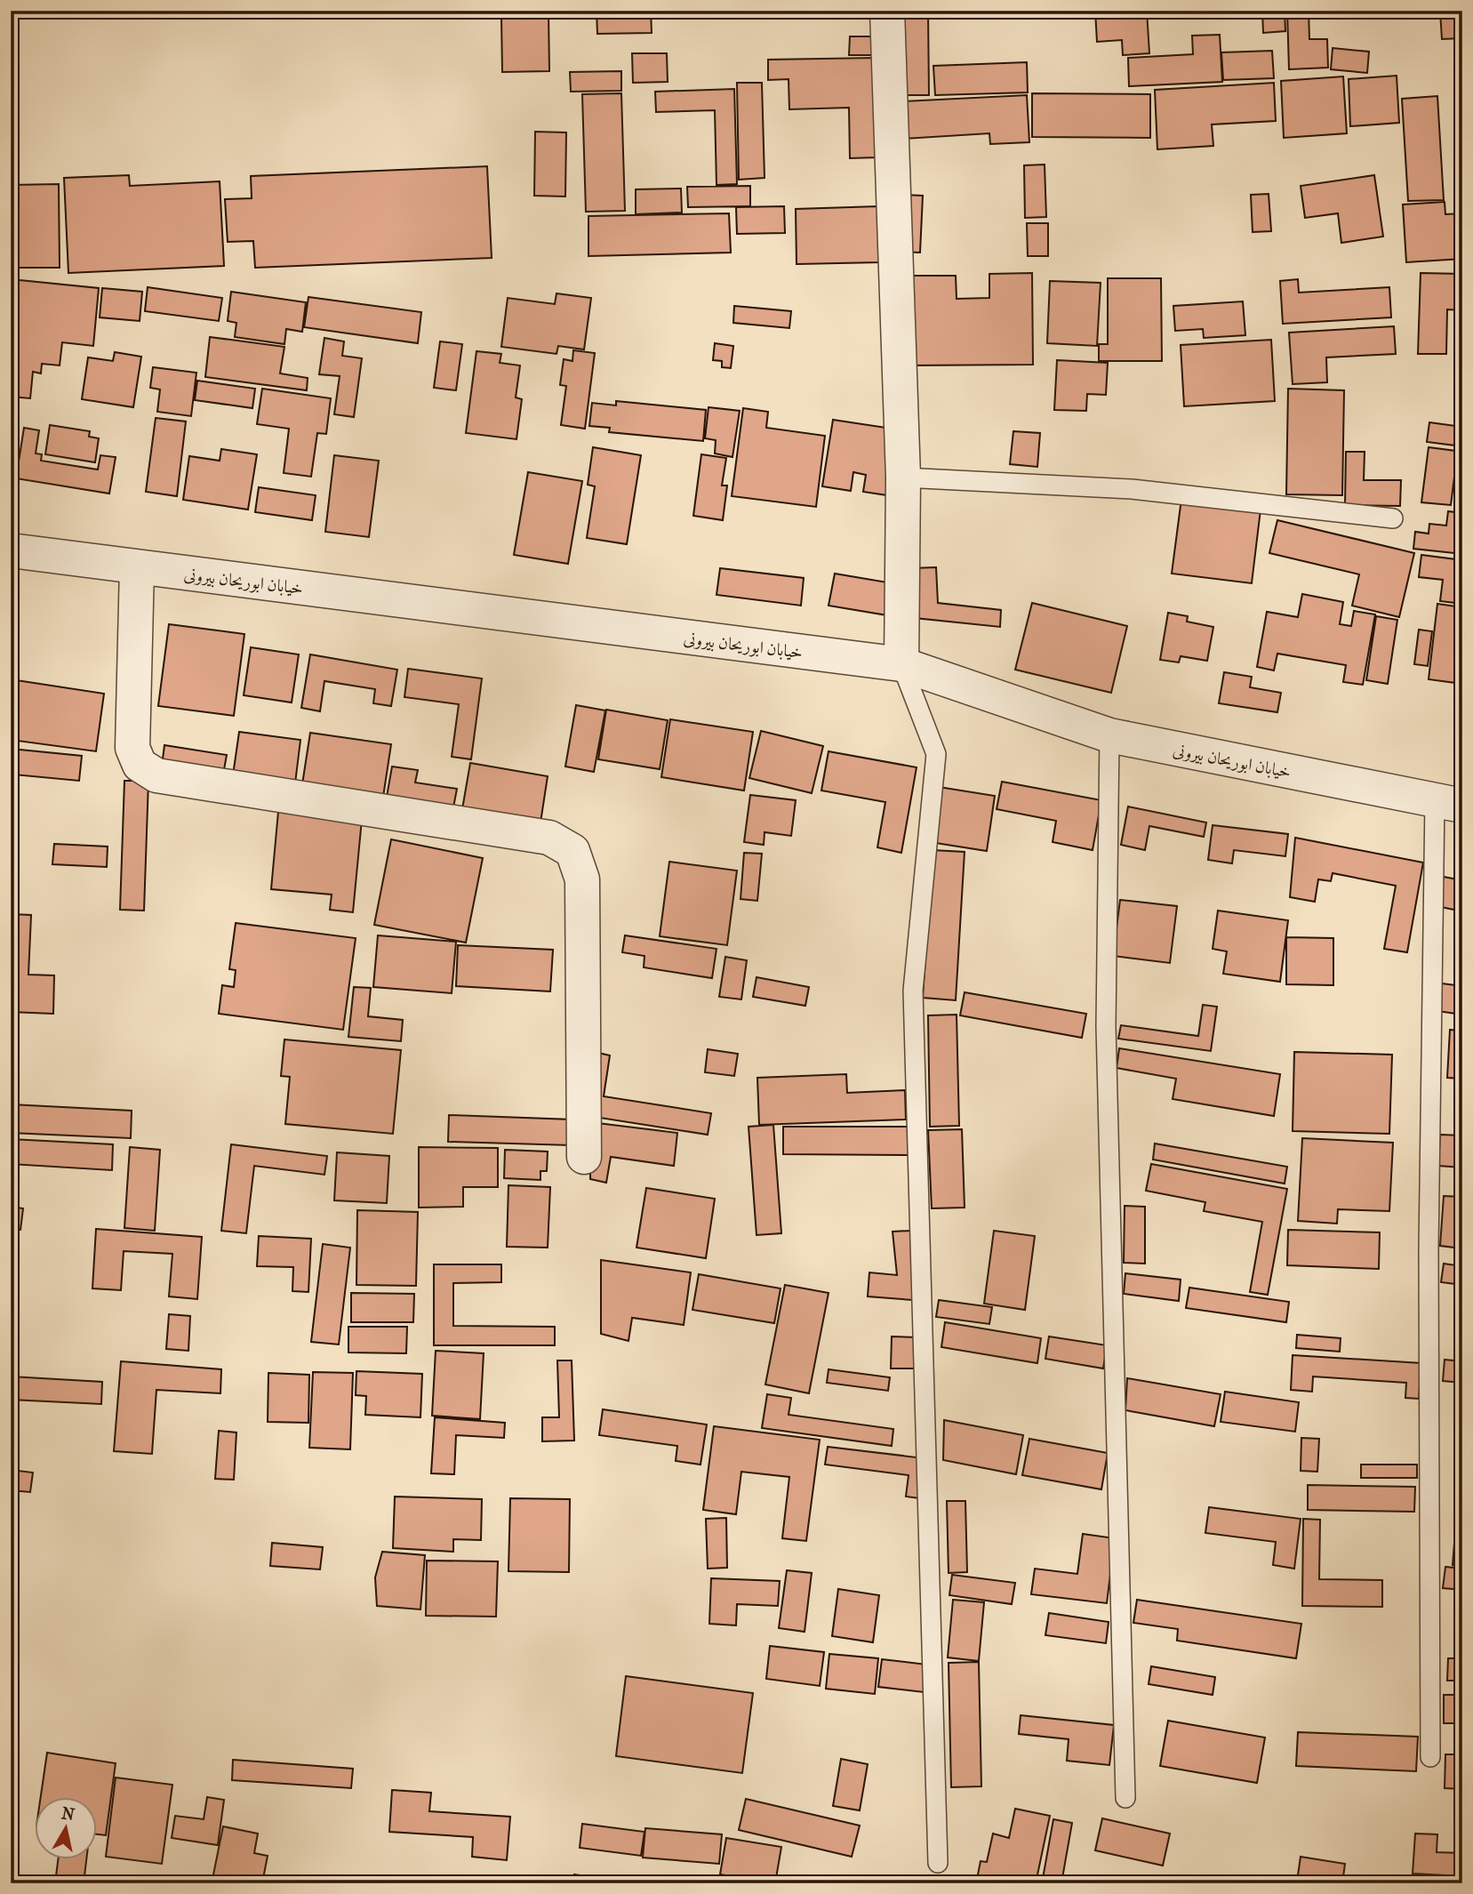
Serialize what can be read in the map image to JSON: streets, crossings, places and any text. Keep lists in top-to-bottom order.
{
  "streets": {
    "street": ["خیابان ابوریحان بیرونی"]
  },
  "north": "top"
}
